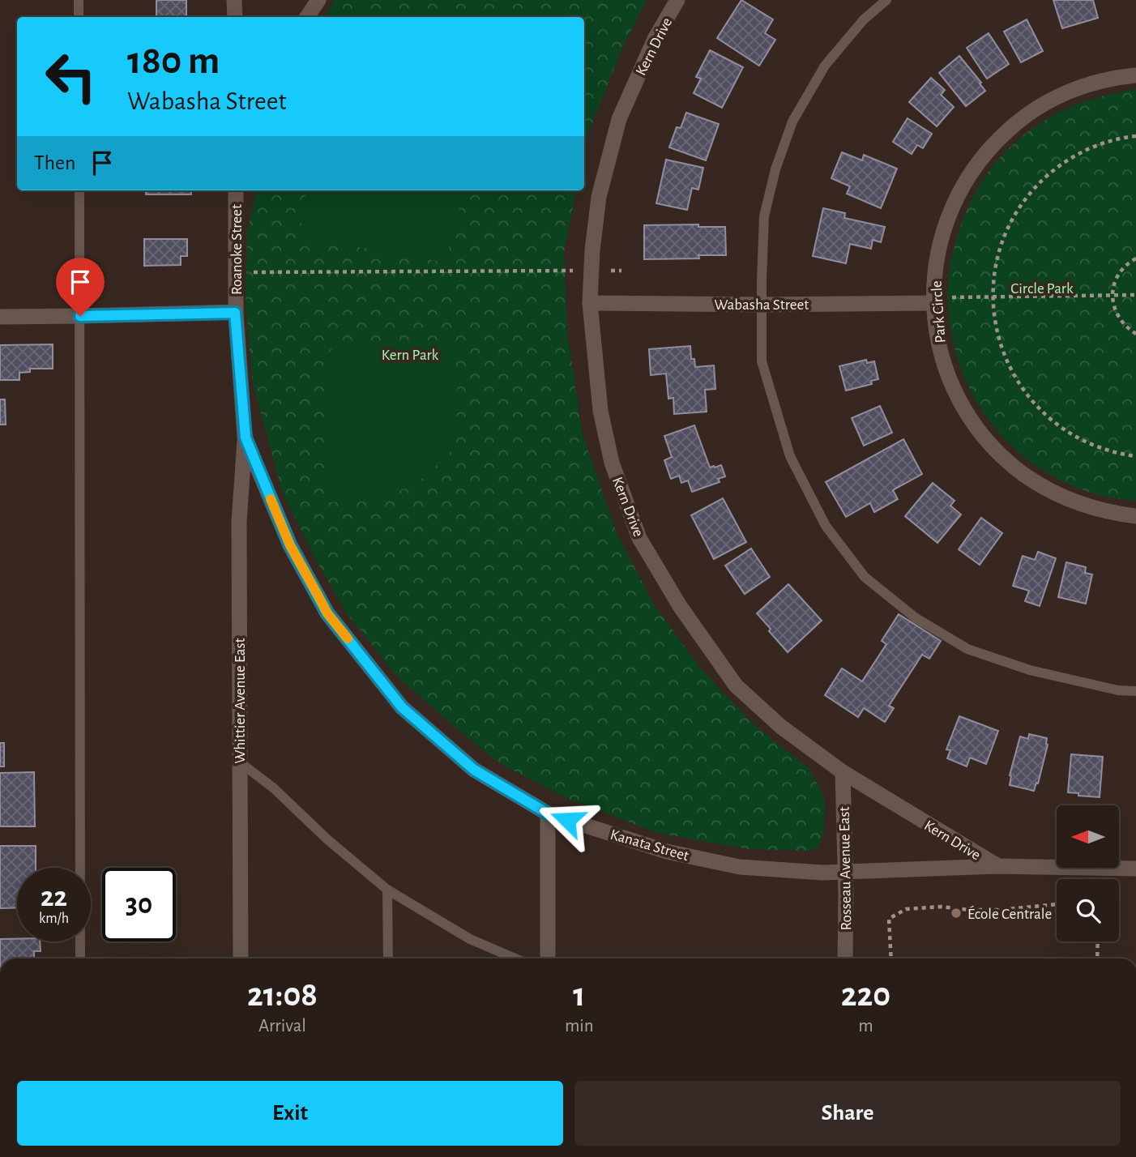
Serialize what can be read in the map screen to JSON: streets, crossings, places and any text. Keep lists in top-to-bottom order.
{
  "streets": {
    "street": [
      "Kern Drive",
      "Roanoke Street",
      "Wabasha Street",
      "Park Circle",
      "Whittier Avenue East",
      "Kanata Street",
      "Rosseau Avenue East"
    ]
  },
  "crossings": [
    ["Kern Drive", "Wabasha Street"],
    ["Kern Drive", "Kanata Street"],
    ["Kern Drive", "Rosseau Avenue East"],
    ["Roanoke Street", "Kanata Street"],
    ["Wabasha Street", "Park Circle"],
    ["Whittier Avenue East", "Kanata Street"],
    ["Kanata Street", "Rosseau Avenue East"]
  ],
  "parks": ["Circle Park", "Kern Park"],
  "places": ["École Centrale"],
  "north": "left",
  "page": {
    "turn": ["180 m", "Wabasha Street"],
    "then": "Then",
    "speed": "22 km/h",
    "limit": "30",
    "eta": [
      "21:08",
      "Arrival",
      "1",
      "min",
      "220",
      "m"
    ],
    "buttons": ["Exit", "Share"]
  }
}
